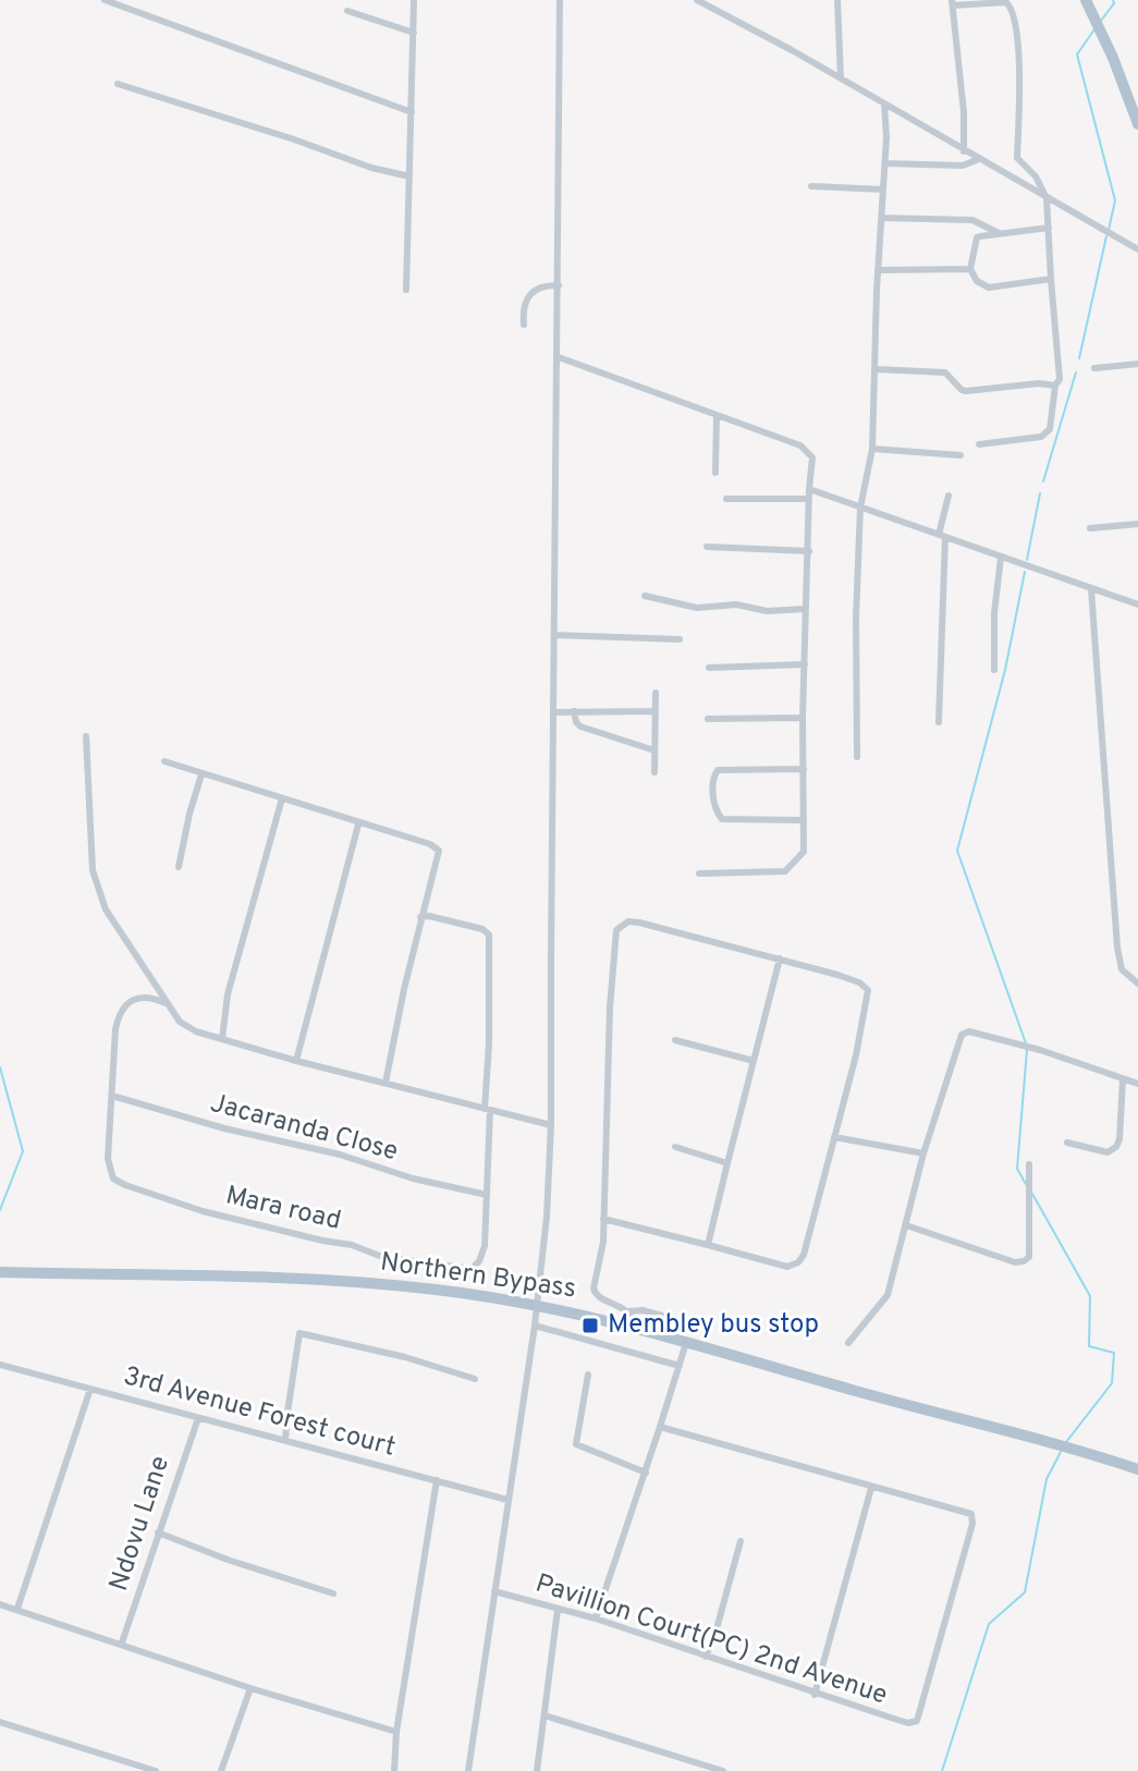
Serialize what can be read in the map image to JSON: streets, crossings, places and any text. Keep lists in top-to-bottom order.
{
  "streets": {
    "main road": ["Northern Bypass"],
    "street": [
      "Jacaranda Close",
      "Mara road",
      "3rd Avenue Forest court",
      "Ndovu Lane",
      "Pavillion Court(PC) 2nd Avenue"
    ]
  },
  "crossings": [
    ["Jacaranda Close", "Mara road"],
    ["3rd Avenue Forest court", "Ndovu Lane"]
  ],
  "places": {
    "transit": ["Membley bus stop"]
  }
}
